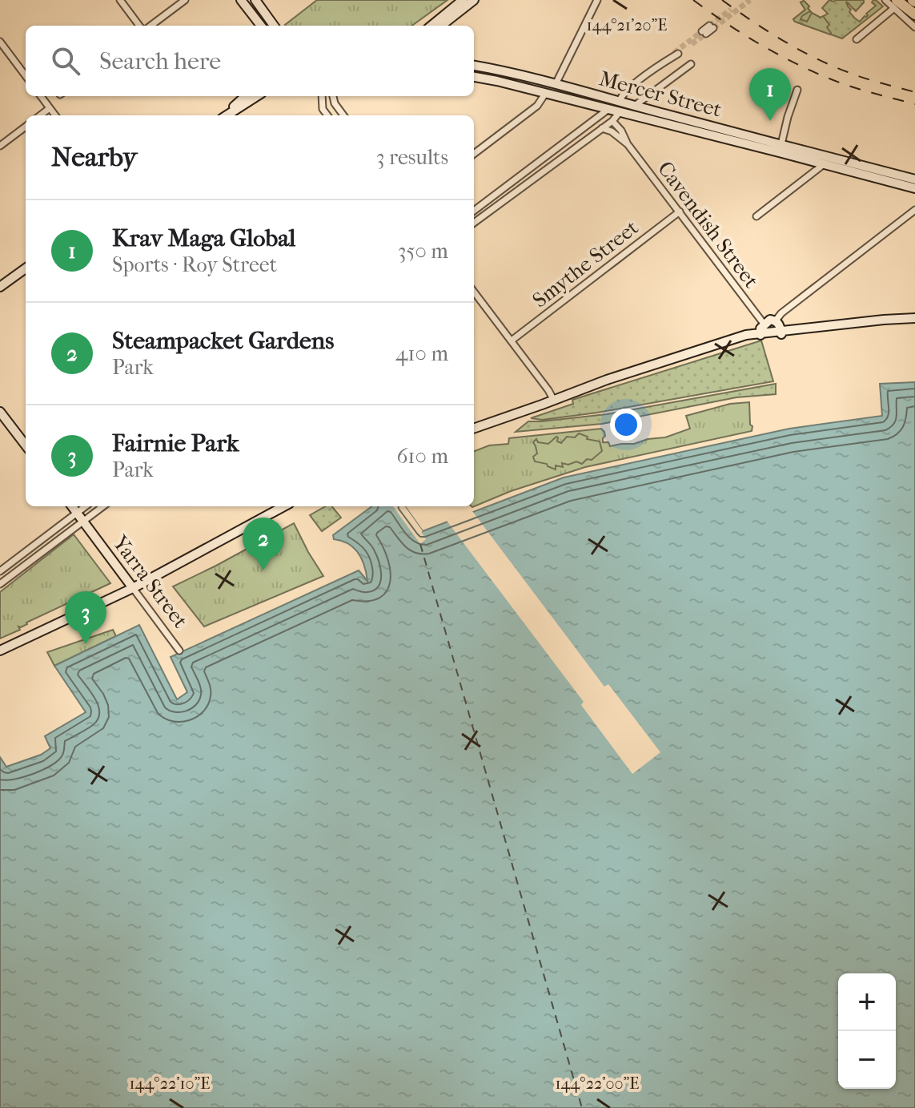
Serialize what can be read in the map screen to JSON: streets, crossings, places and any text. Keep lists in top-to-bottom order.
{
  "streets": {
    "street": [
      "Mercer Street",
      "Cavendish Street",
      "Smythe Street",
      "Yarra Street"
    ]
  },
  "crossings": [
    ["Cavendish Street", "Smythe Street"]
  ],
  "page": {
    "search": "Search here",
    "pins": ["1", "2", "3"],
    "heading": ["Nearby", "3 results"],
    "list": [
      {
        "mark": "1",
        "name": "Krav Maga Global",
        "note": "Sports · Roy Street",
        "value": "350 m"
      },
      {
        "mark": "2",
        "name": "Steampacket Gardens",
        "note": "Park",
        "value": "410 m"
      },
      {
        "mark": "3",
        "name": "Fairnie Park",
        "note": "Park",
        "value": "610 m"
      }
    ],
    "map_buttons": ["+", "−"]
  },
  "coordinates": ["144°21'20\"E", "144°22'10\"E", "144°22'00\"E"]
}
